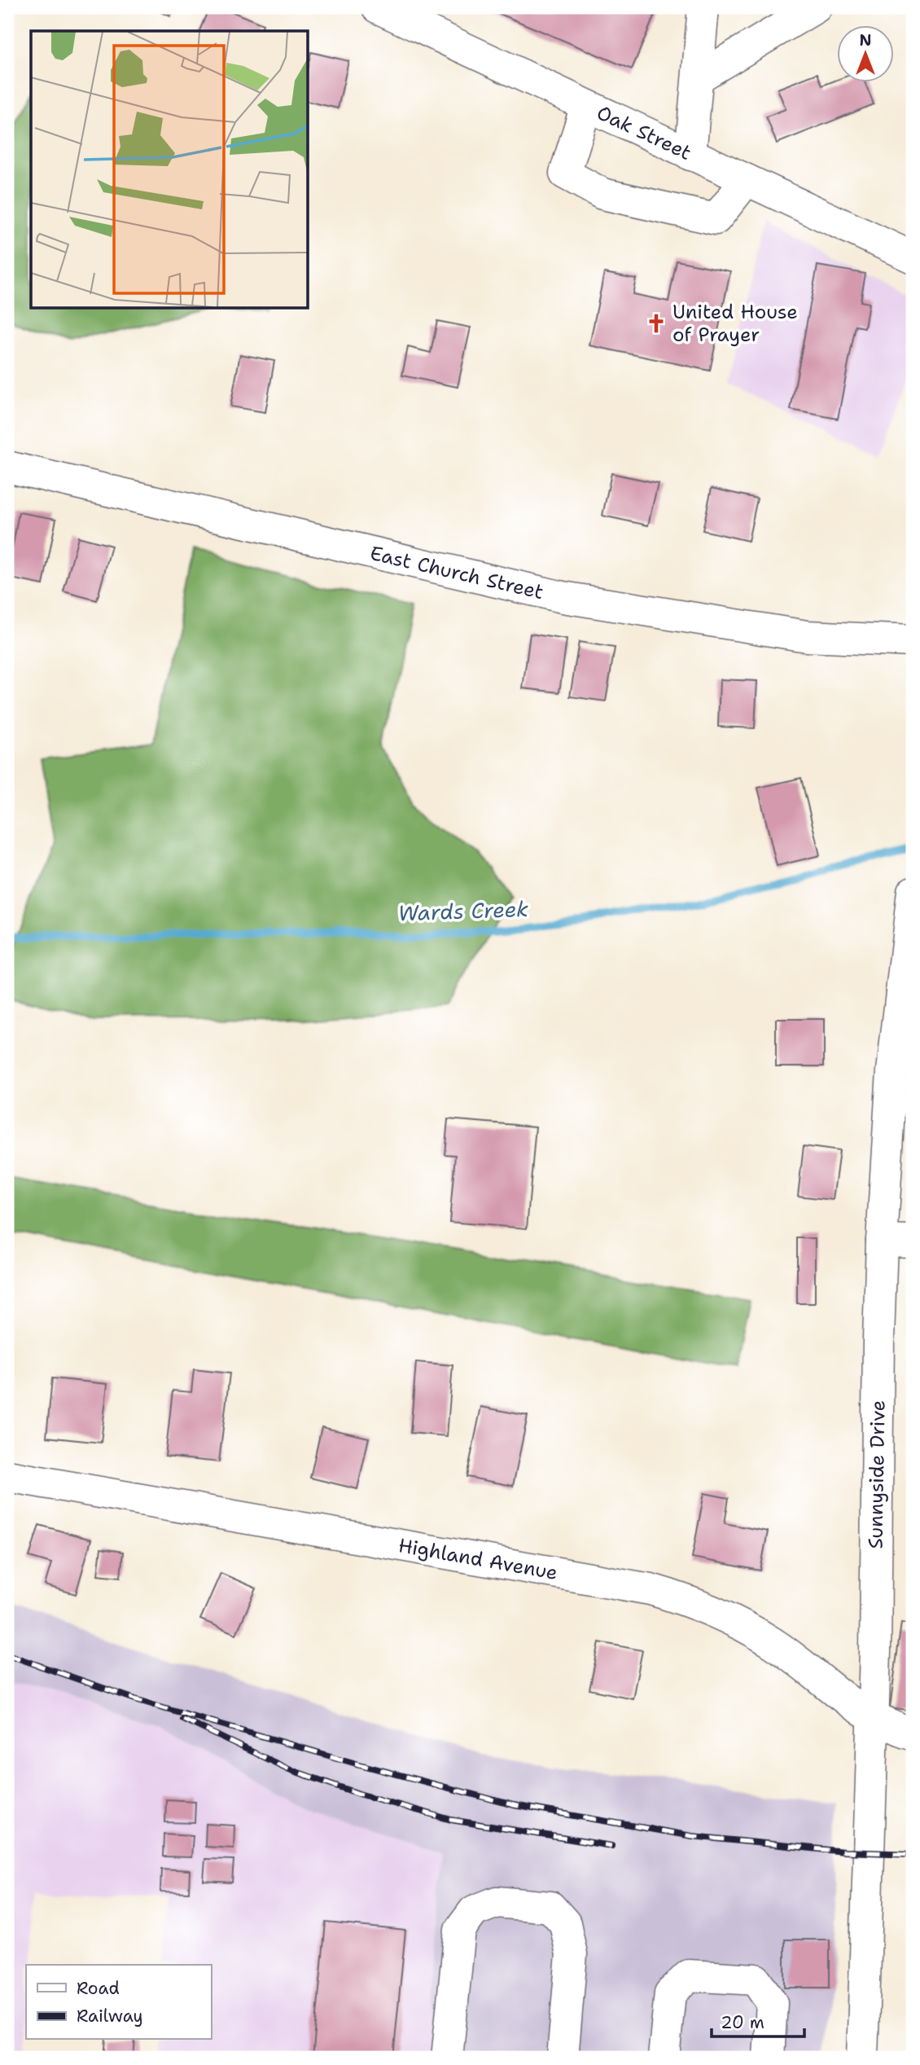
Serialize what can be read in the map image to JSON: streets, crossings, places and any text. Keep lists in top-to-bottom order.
{
  "streets": {
    "street": [
      "Oak Street",
      "East Church Street",
      "Sunnyside Drive",
      "Highland Avenue"
    ]
  },
  "crossings": [
    ["Sunnyside Drive", "Highland Avenue"]
  ],
  "water": ["Wards Creek"],
  "places": {
    "church": ["United House of Prayer"]
  },
  "legend": ["Road", "Railway"],
  "scale_bar": "20 m",
  "north": "top"
}
